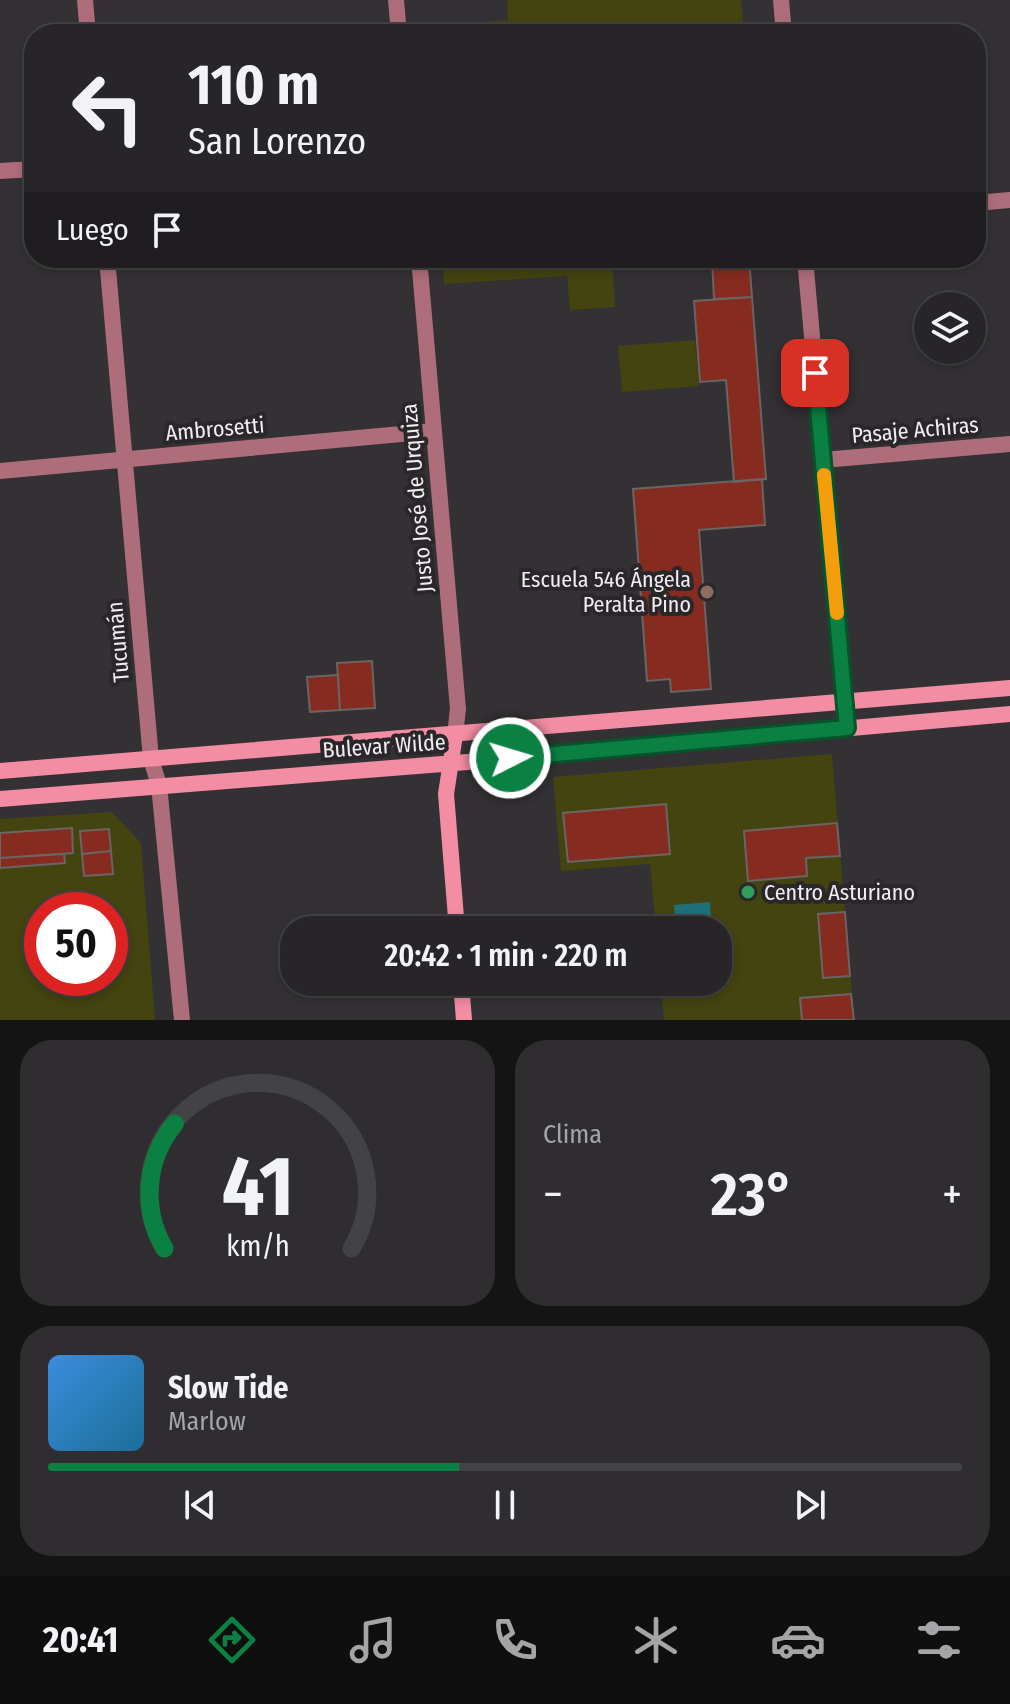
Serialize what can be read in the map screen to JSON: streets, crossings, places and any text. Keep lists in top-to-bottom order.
{
  "streets": {
    "main road": ["Bulevar Wilde"],
    "street": [
      "Ambrosetti",
      "Pasaje Achiras",
      "Justo José de Urquiza",
      "Tucumán"
    ]
  },
  "crossings": [
    ["Ambrosetti", "Justo José de Urquiza"],
    ["Ambrosetti", "Tucumán"],
    ["Justo José de Urquiza", "Bulevar Wilde"],
    ["Tucumán", "Bulevar Wilde"]
  ],
  "places": ["Escuela 546 Ángela Peralta Pino", "Centro Asturiano"],
  "page": {
    "turn": ["110 m", "San Lorenzo"],
    "then": "Luego",
    "limit": "50",
    "trip": "20:42 · 1 min · 220 m",
    "tile": "Clima",
    "heat": ["−", "23°", "+"],
    "song": ["Slow Tide", "Marlow"],
    "tabs": "20:41",
    "gauge": ["41", "km/h"]
  }
}
